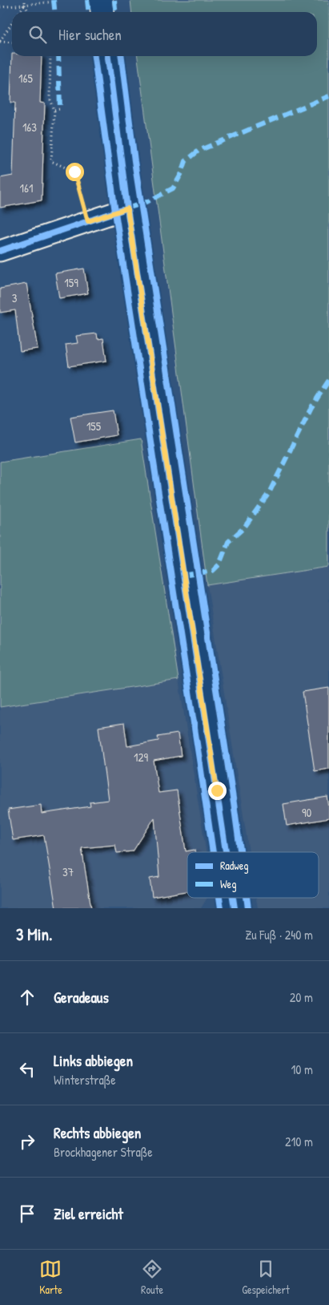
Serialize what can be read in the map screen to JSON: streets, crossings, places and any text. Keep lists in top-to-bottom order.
{
  "house_numbers": [
    "165",
    "163",
    "161",
    "159",
    "3",
    "155",
    "129",
    "90",
    "37"
  ],
  "legend": ["Radweg", "Weg"],
  "page": {
    "search": "Hier suchen",
    "heading": ["3 Min.", "Zu Fuß · 240 m"],
    "list": [
      ["Geradeaus", "20 m"],
      ["Links abbiegen", "Winterstraße", "10 m"],
      ["Rechts abbiegen", "Brockhagener Straße", "210 m"],
      "Ziel erreicht"
    ],
    "nav": ["Karte", "Route", "Gespeichert"]
  }
}
